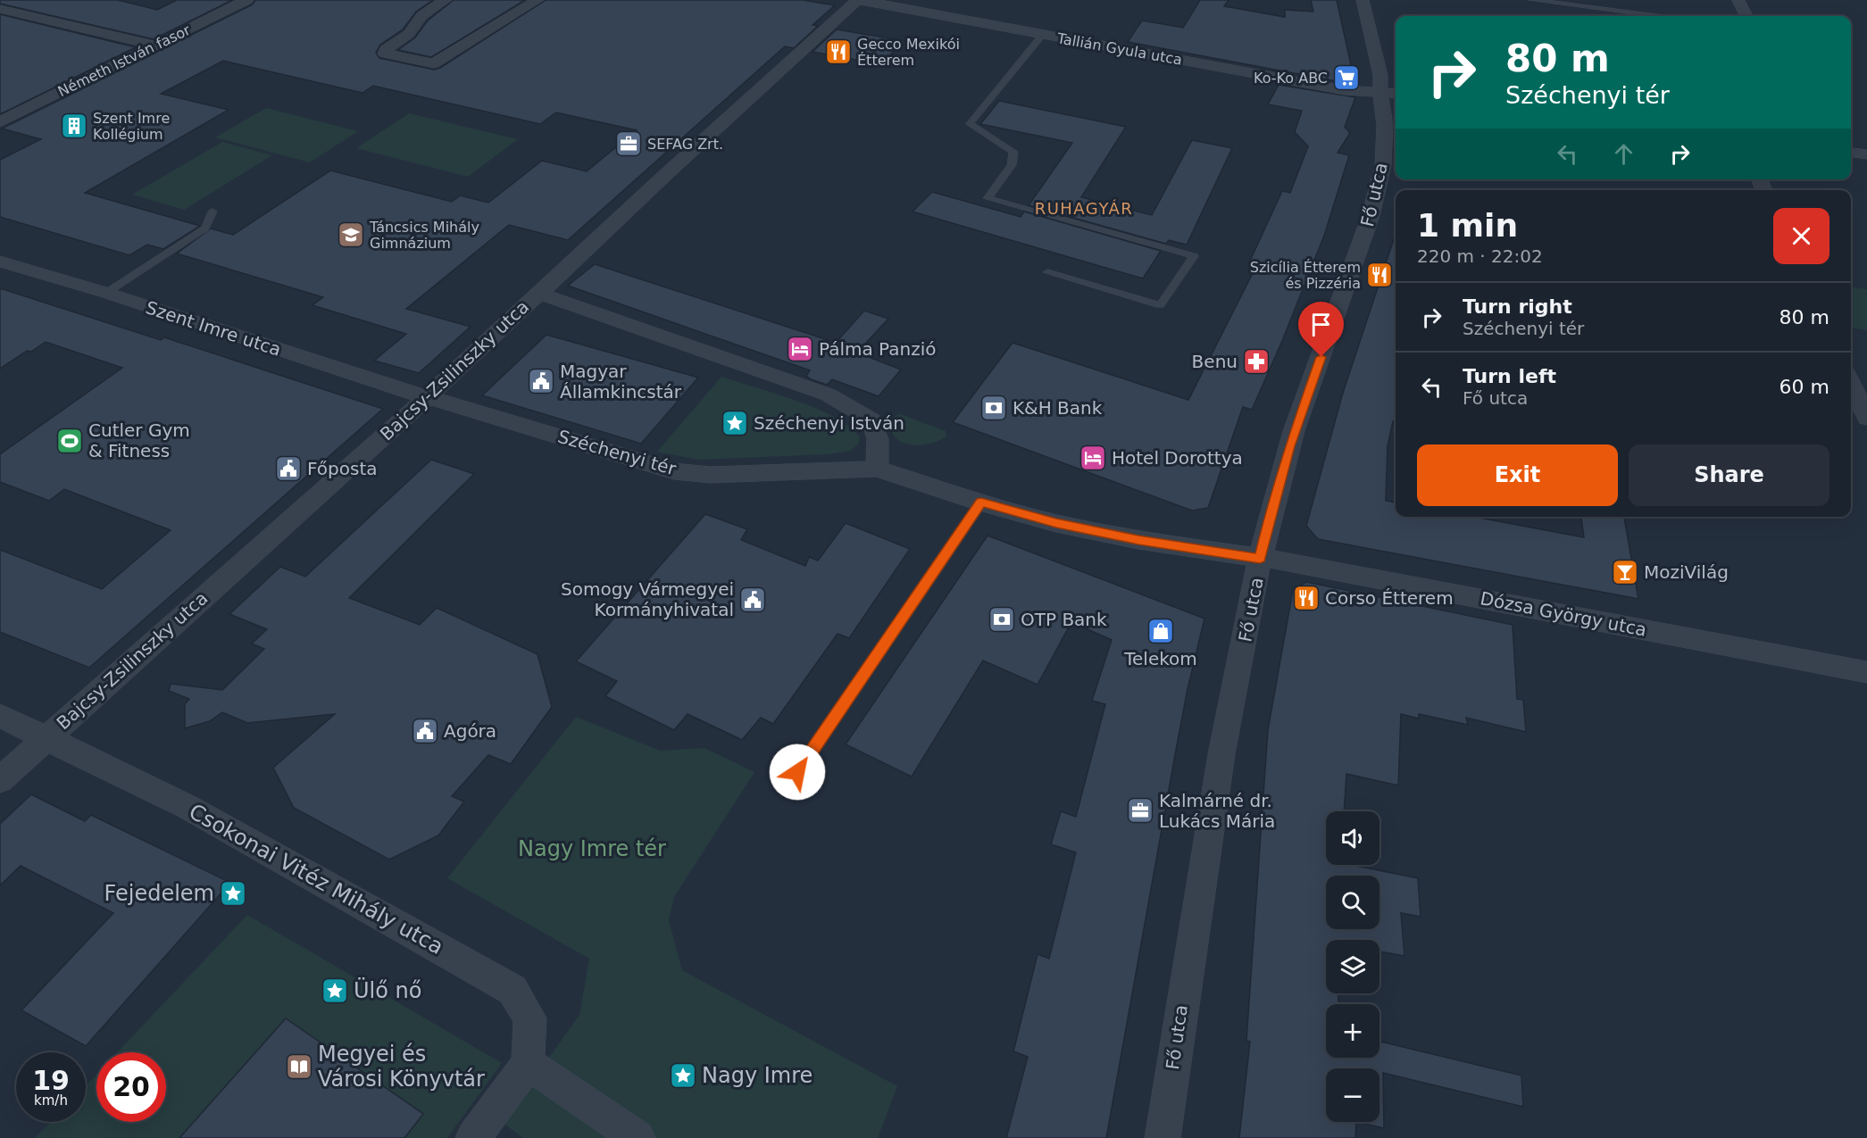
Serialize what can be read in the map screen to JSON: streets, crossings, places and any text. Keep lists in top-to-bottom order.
{
  "streets": {
    "street": [
      "Tallián Gyula utca",
      "Németh István fasor",
      "Fő utca",
      "Szent Imre utca",
      "Bajcsy-Zsilinszky utca",
      "Széchenyi tér",
      "Dózsa György utca",
      "Csokonai Vitéz Mihály utca"
    ]
  },
  "crossings": [
    ["Tallián Gyula utca", "Fő utca"],
    ["Tallián Gyula utca", "Bajcsy-Zsilinszky utca"],
    ["Fő utca", "Széchenyi tér"],
    ["Fő utca", "Dózsa György utca"],
    ["Szent Imre utca", "Bajcsy-Zsilinszky utca"],
    ["Szent Imre utca", "Széchenyi tér"],
    ["Bajcsy-Zsilinszky utca", "Széchenyi tér"],
    ["Bajcsy-Zsilinszky utca", "Csokonai Vitéz Mihály utca"],
    ["Széchenyi tér", "Dózsa György utca"]
  ],
  "districts": ["RUHAGYÁR"],
  "parks": ["Nagy Imre tér"],
  "places": {
    "restaurant": ["Gecco Mexikói Étterem", "Szicília Étterem és Pizzéria", "Corso Étterem"],
    "supermarket": ["Ko-Ko ABC"],
    "building": ["Szent Imre Kollégium"],
    "office": ["SEFAG Zrt.", "Kalmárné dr. Lukács Mária"],
    "school or university": ["Táncsics Mihály Gimnázium"],
    "hotel": ["Pálma Panzió", "Hotel Dorottya"],
    "pharmacy": ["Benu"],
    "public building": [
      "Magyar Államkincstár",
      "Főposta",
      "Somogy Vármegyei Kormányhivatal",
      "Agóra"
    ],
    "bank": ["K&H Bank", "OTP Bank"],
    "place": [
      "Széchenyi István",
      "Fejedelem",
      "Ülő nő",
      "Nagy Imre"
    ],
    "sports": ["Cutler Gym & Fitness"],
    "bar": ["MoziVilág"],
    "shop": ["Telekom"],
    "library": ["Megyei és Városi Könyvtár"]
  },
  "page": {
    "turn": ["80 m", "Széchenyi tér"],
    "heading": ["1 min", "220 m · 22:02"],
    "list": [
      {
        "name": "Turn right",
        "note": "Széchenyi tér",
        "value": "80 m"
      },
      {
        "name": "Turn left",
        "note": "Fő utca",
        "value": "60 m"
      }
    ],
    "buttons": ["Exit", "Share"],
    "map_buttons": ["+", "−"],
    "speed": "19 km/h",
    "limit": "20"
  }
}
